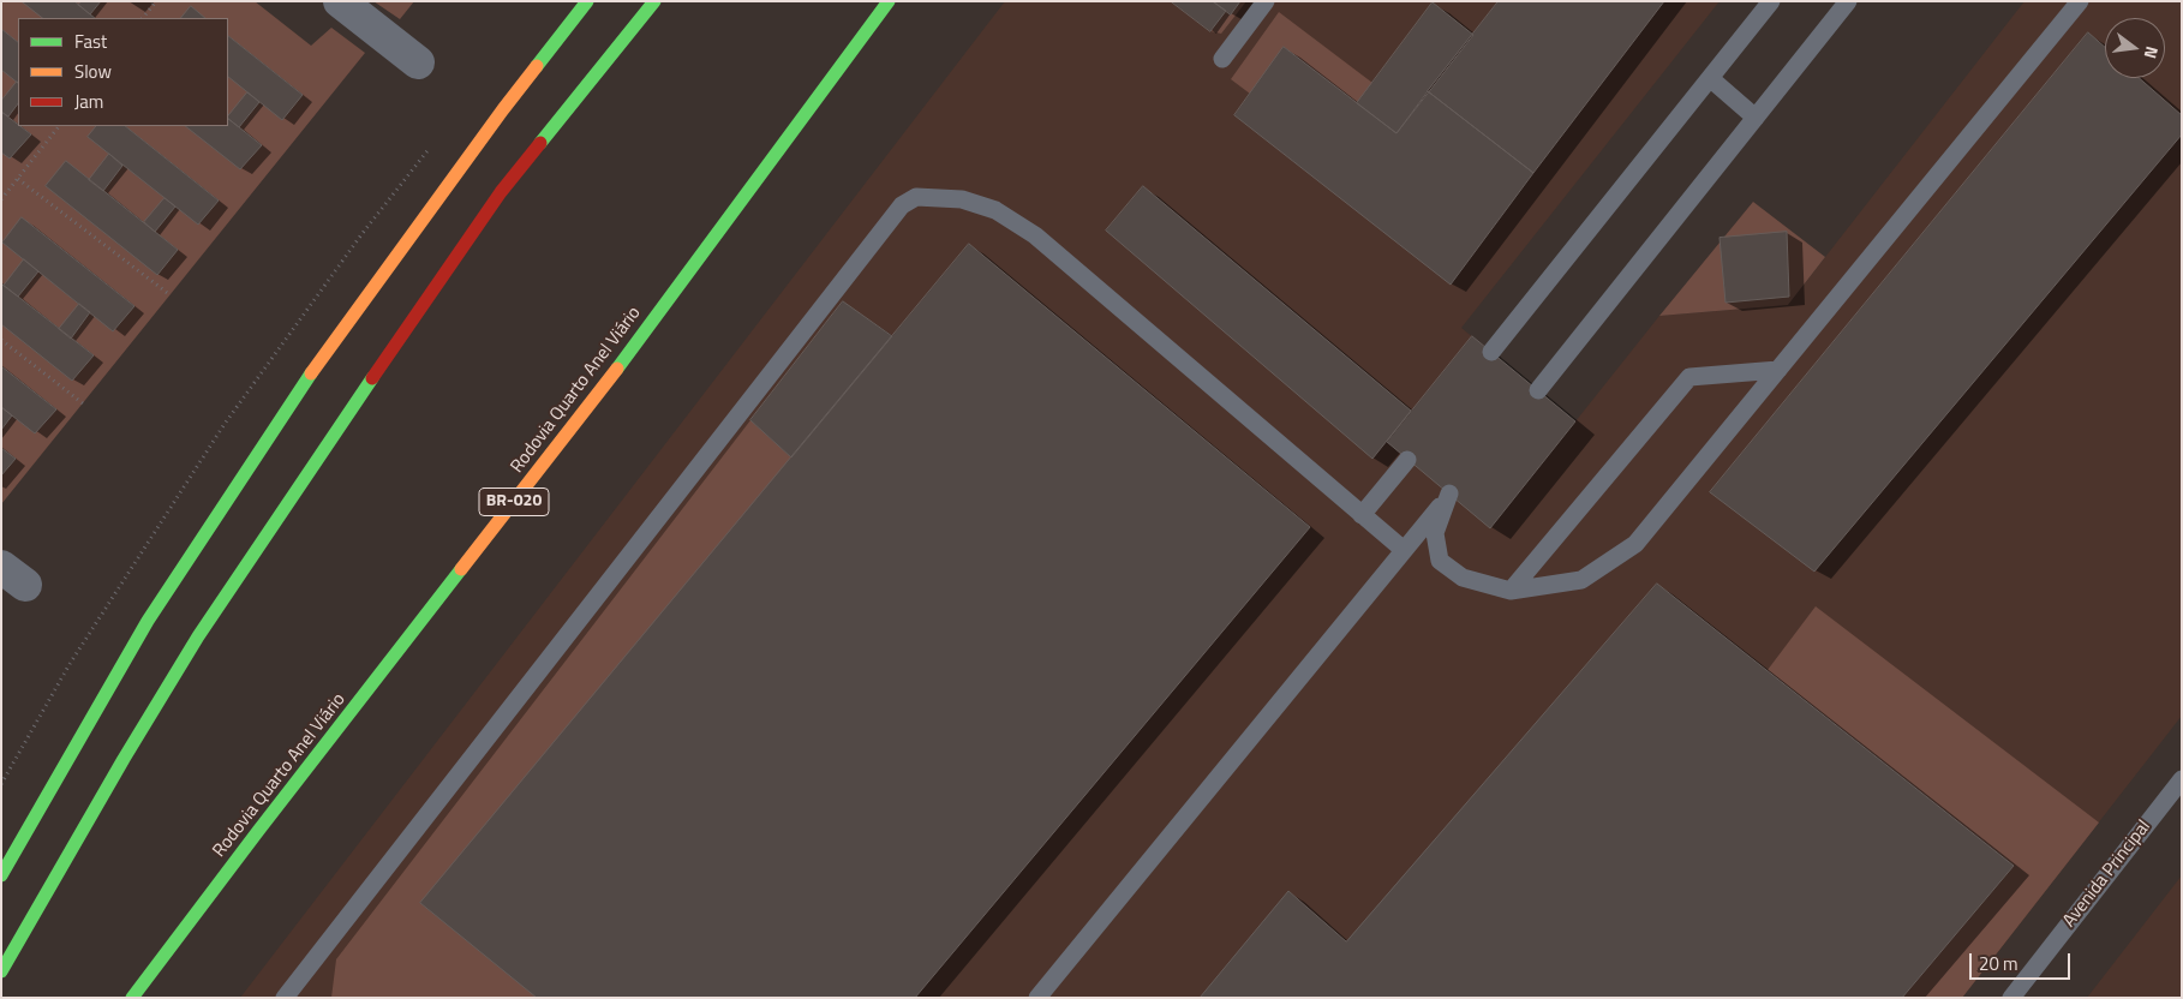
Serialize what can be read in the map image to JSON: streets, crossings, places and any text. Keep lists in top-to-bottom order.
{
  "streets": {
    "main road": ["Rodovia Quarto Anel Viário", "BR-020"],
    "lane": ["Avenida Principal"]
  },
  "legend": ["Fast", "Slow", "Jam"],
  "scale_bar": "20 m",
  "north": "right"
}
